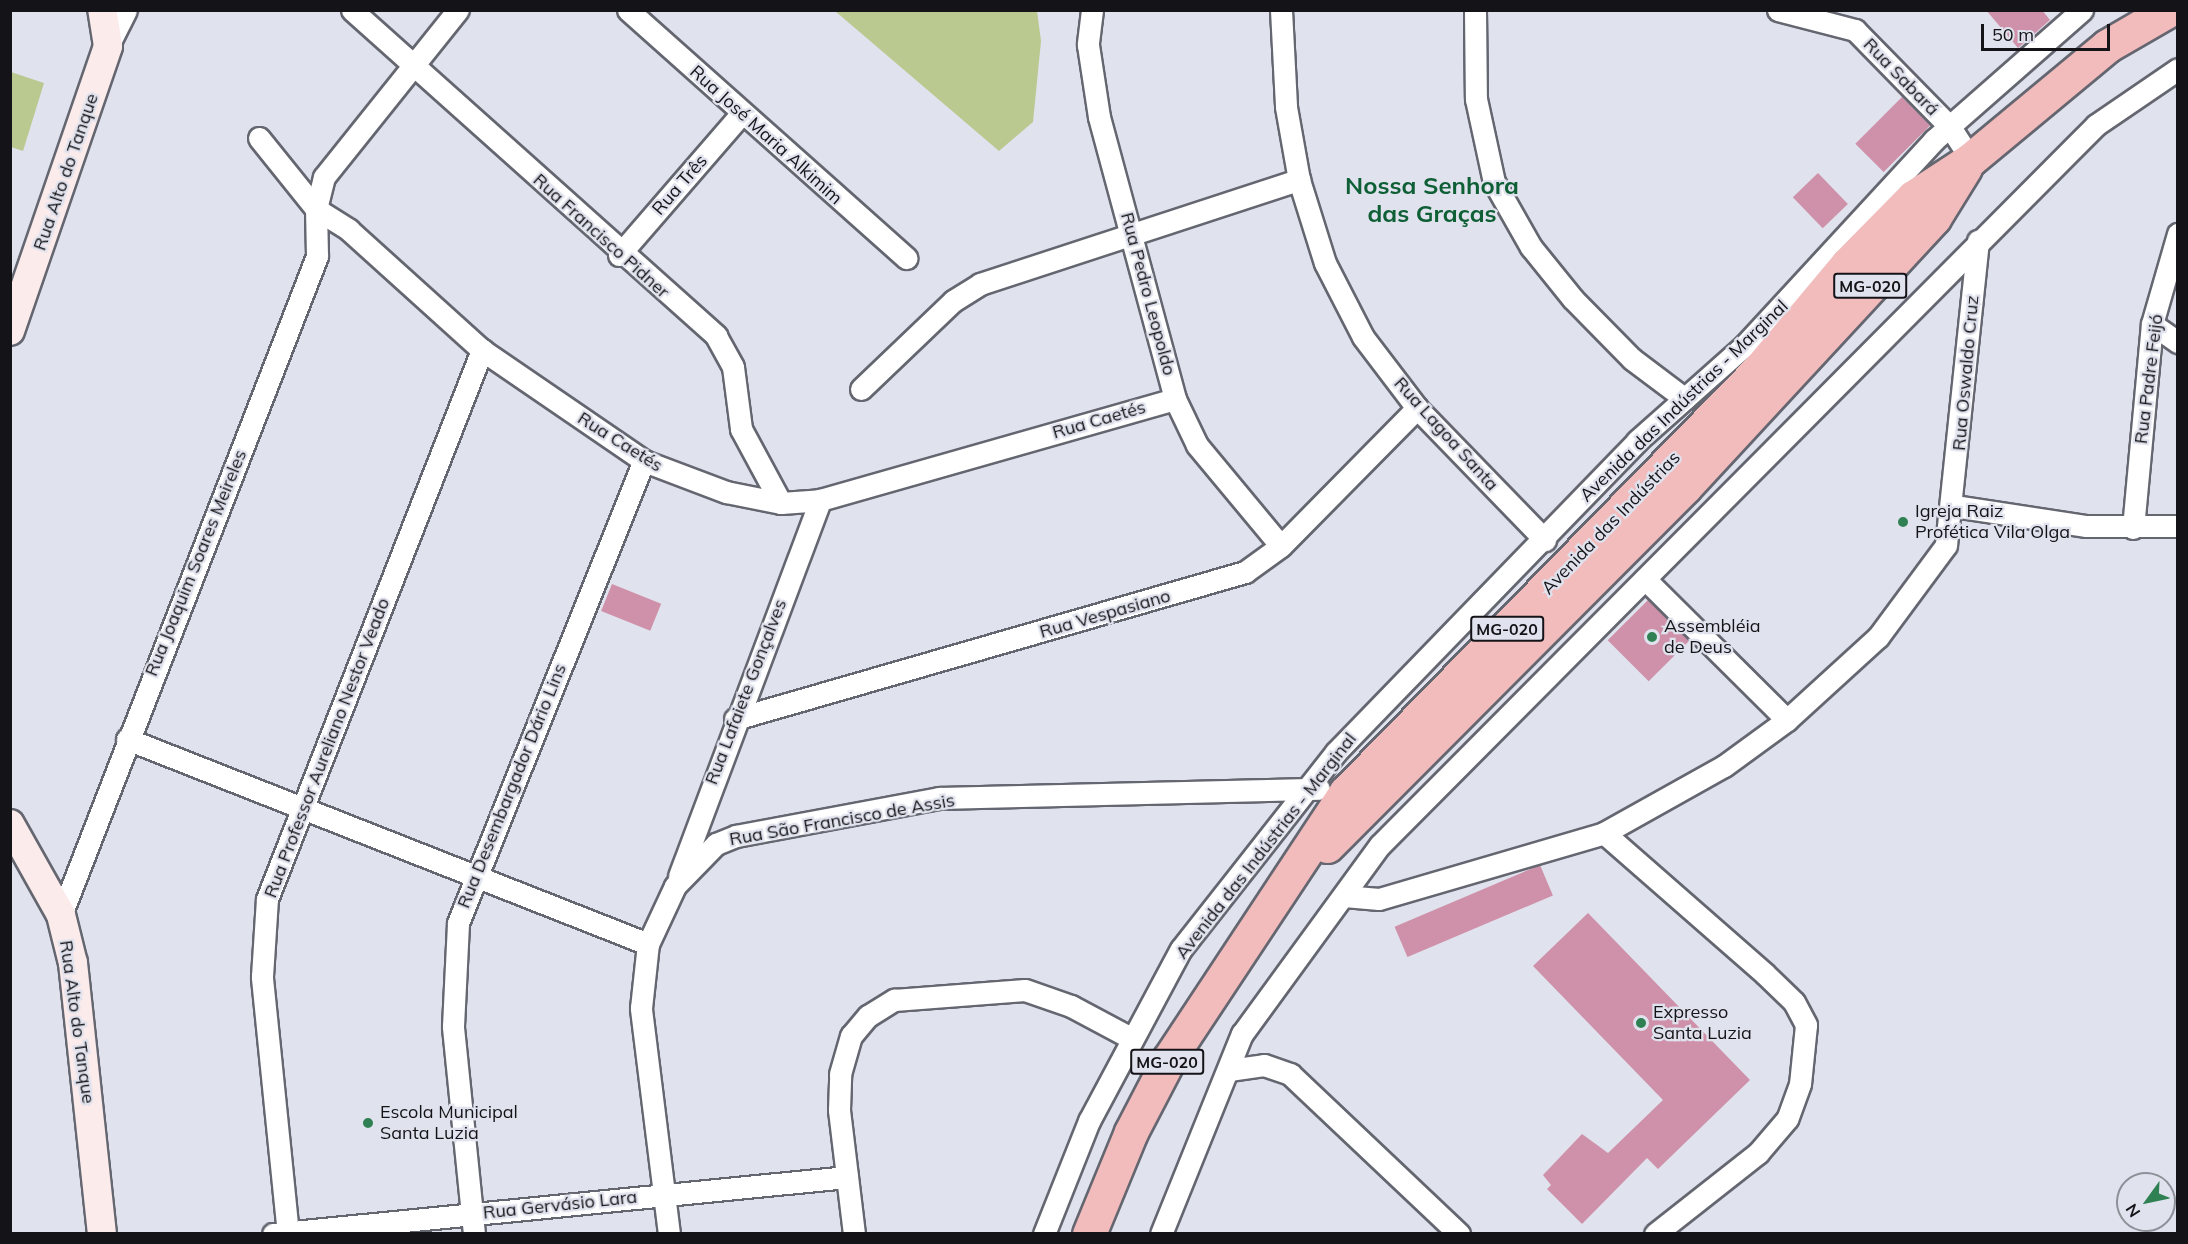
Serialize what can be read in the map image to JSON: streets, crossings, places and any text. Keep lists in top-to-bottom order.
{
  "streets": {
    "highway": ["MG-020", "Avenida das Indústrias"],
    "main road": ["Rua Alto do Tanque"],
    "street": [
      "Rua Sabará",
      "Rua José Maria Alkimim",
      "Rua Três",
      "Rua Francisco Pidner",
      "Rua Pedro Leopoldo",
      "Rua Oswaldo Cruz",
      "Rua Padre Feijó",
      "Avenida das Indústrias - Marginal",
      "Rua Caetés",
      "Rua Lagoa Santa",
      "Rua Joaquim Soares Meireles",
      "Rua Vespasiano",
      "Rua Lafaiete Gonçalves",
      "Rua Professor Aureliano Nestor Veado",
      "Rua Desembargador Dário Lins",
      "Rua São Francisco de Assis",
      "Rua Gervásio Lara"
    ]
  },
  "crossings": [
    ["Rua Sabará", "Avenida das Indústrias - Marginal"],
    ["Rua Sabará", "Avenida das Indústrias"],
    ["Rua José Maria Alkimim", "Rua Três"],
    ["Rua Alto do Tanque", "Rua Joaquim Soares Meireles"],
    ["Rua Três", "Rua Francisco Pidner"],
    ["Rua Francisco Pidner", "Rua Caetés"],
    ["Rua Francisco Pidner", "Rua Joaquim Soares Meireles"],
    ["Rua Pedro Leopoldo", "Rua Caetés"],
    ["Rua Pedro Leopoldo", "Rua Vespasiano"],
    ["Avenida das Indústrias - Marginal", "Rua Lagoa Santa"],
    ["Avenida das Indústrias - Marginal", "Avenida das Indústrias"],
    ["Avenida das Indústrias - Marginal", "Rua São Francisco de Assis"],
    ["Rua Caetés", "Rua Joaquim Soares Meireles"],
    ["Rua Caetés", "Rua Lafaiete Gonçalves"],
    ["Rua Caetés", "Rua Professor Aureliano Nestor Veado"],
    ["Rua Caetés", "Rua Desembargador Dário Lins"],
    ["Rua Lagoa Santa", "Rua Vespasiano"],
    ["Avenida das Indústrias", "Rua São Francisco de Assis"],
    ["Rua Vespasiano", "Rua Lafaiete Gonçalves"],
    ["Rua Lafaiete Gonçalves", "Rua São Francisco de Assis"],
    ["Rua Professor Aureliano Nestor Veado", "Rua Gervásio Lara"],
    ["Rua Desembargador Dário Lins", "Rua Gervásio Lara"],
    ["Rua São Francisco de Assis", "Rua Gervásio Lara"]
  ],
  "districts": ["Nossa Senhora das Graças"],
  "places": [
    "Igreja Raiz Profética Vila Olga",
    "Assembléia de Deus",
    "Expresso Santa Luzia",
    "Escola Municipal Santa Luzia"
  ],
  "scale_bar": "50 m",
  "north": "bottom left"
}
